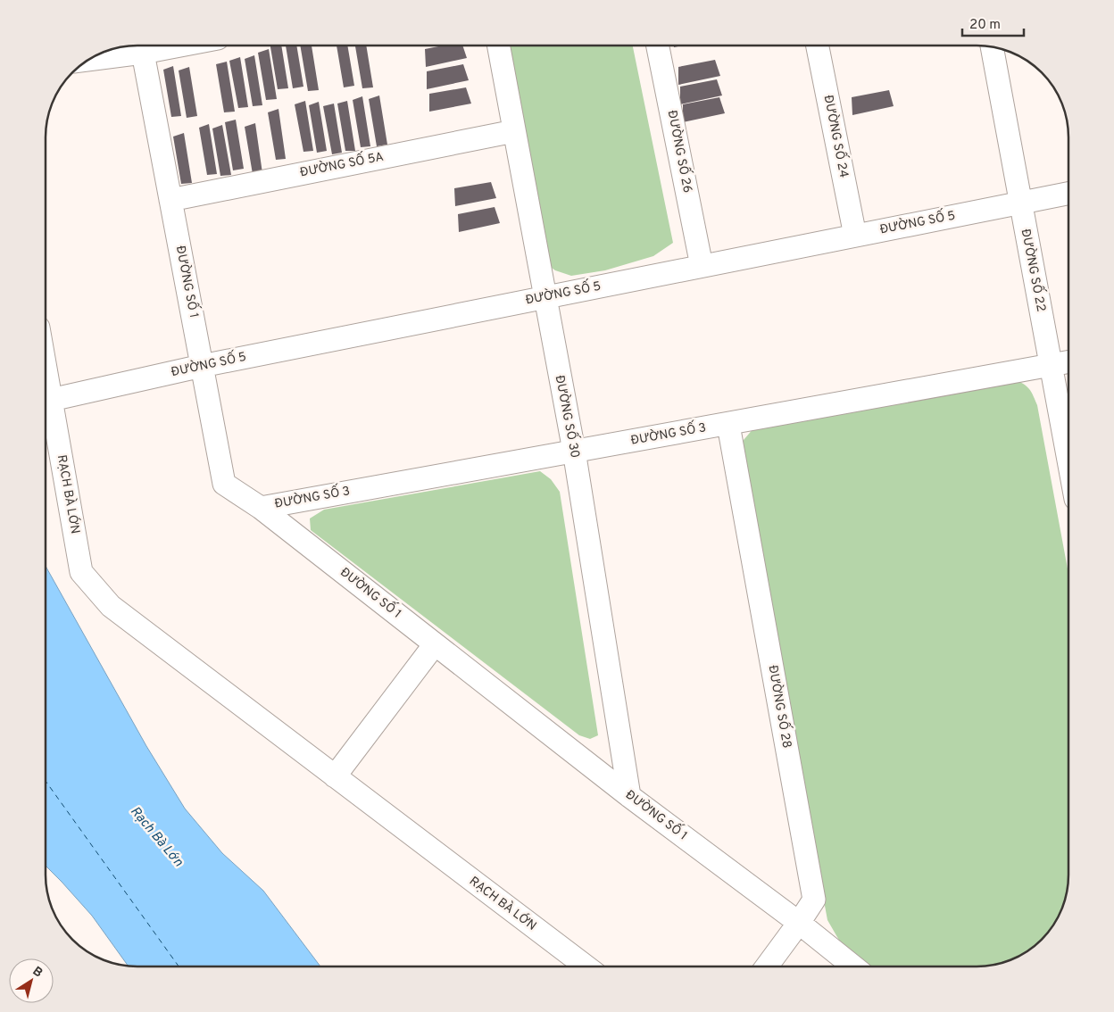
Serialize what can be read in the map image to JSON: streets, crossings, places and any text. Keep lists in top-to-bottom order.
{
  "streets": {
    "street": [
      "ĐƯỜNG SỐ 24",
      "ĐƯỜNG SỐ 26",
      "ĐƯỜNG SỐ 5A",
      "ĐƯỜNG SỐ 5",
      "ĐƯỜNG SỐ 22",
      "ĐƯỜNG SỐ 1",
      "ĐƯỜNG SỐ 30",
      "ĐƯỜNG SỐ 3",
      "RẠCH BÀ LỚN",
      "ĐƯỜNG SỐ 28"
    ]
  },
  "crossings": [
    ["ĐƯỜNG SỐ 24", "ĐƯỜNG SỐ 5"],
    ["ĐƯỜNG SỐ 26", "ĐƯỜNG SỐ 5"],
    ["ĐƯỜNG SỐ 5A", "ĐƯỜNG SỐ 1"],
    ["ĐƯỜNG SỐ 5A", "ĐƯỜNG SỐ 30"],
    ["ĐƯỜNG SỐ 5", "ĐƯỜNG SỐ 22"],
    ["ĐƯỜNG SỐ 5", "ĐƯỜNG SỐ 1"],
    ["ĐƯỜNG SỐ 5", "ĐƯỜNG SỐ 30"],
    ["ĐƯỜNG SỐ 5", "RẠCH BÀ LỚN"],
    ["ĐƯỜNG SỐ 22", "ĐƯỜNG SỐ 3"],
    ["ĐƯỜNG SỐ 1", "ĐƯỜNG SỐ 30"],
    ["ĐƯỜNG SỐ 1", "ĐƯỜNG SỐ 3"],
    ["ĐƯỜNG SỐ 1", "ĐƯỜNG SỐ 28"],
    ["ĐƯỜNG SỐ 30", "ĐƯỜNG SỐ 3"],
    ["ĐƯỜNG SỐ 3", "ĐƯỜNG SỐ 28"]
  ],
  "water": ["Rạch Bà Lớn"],
  "scale_bar": "20 m",
  "north": "top right"
}
